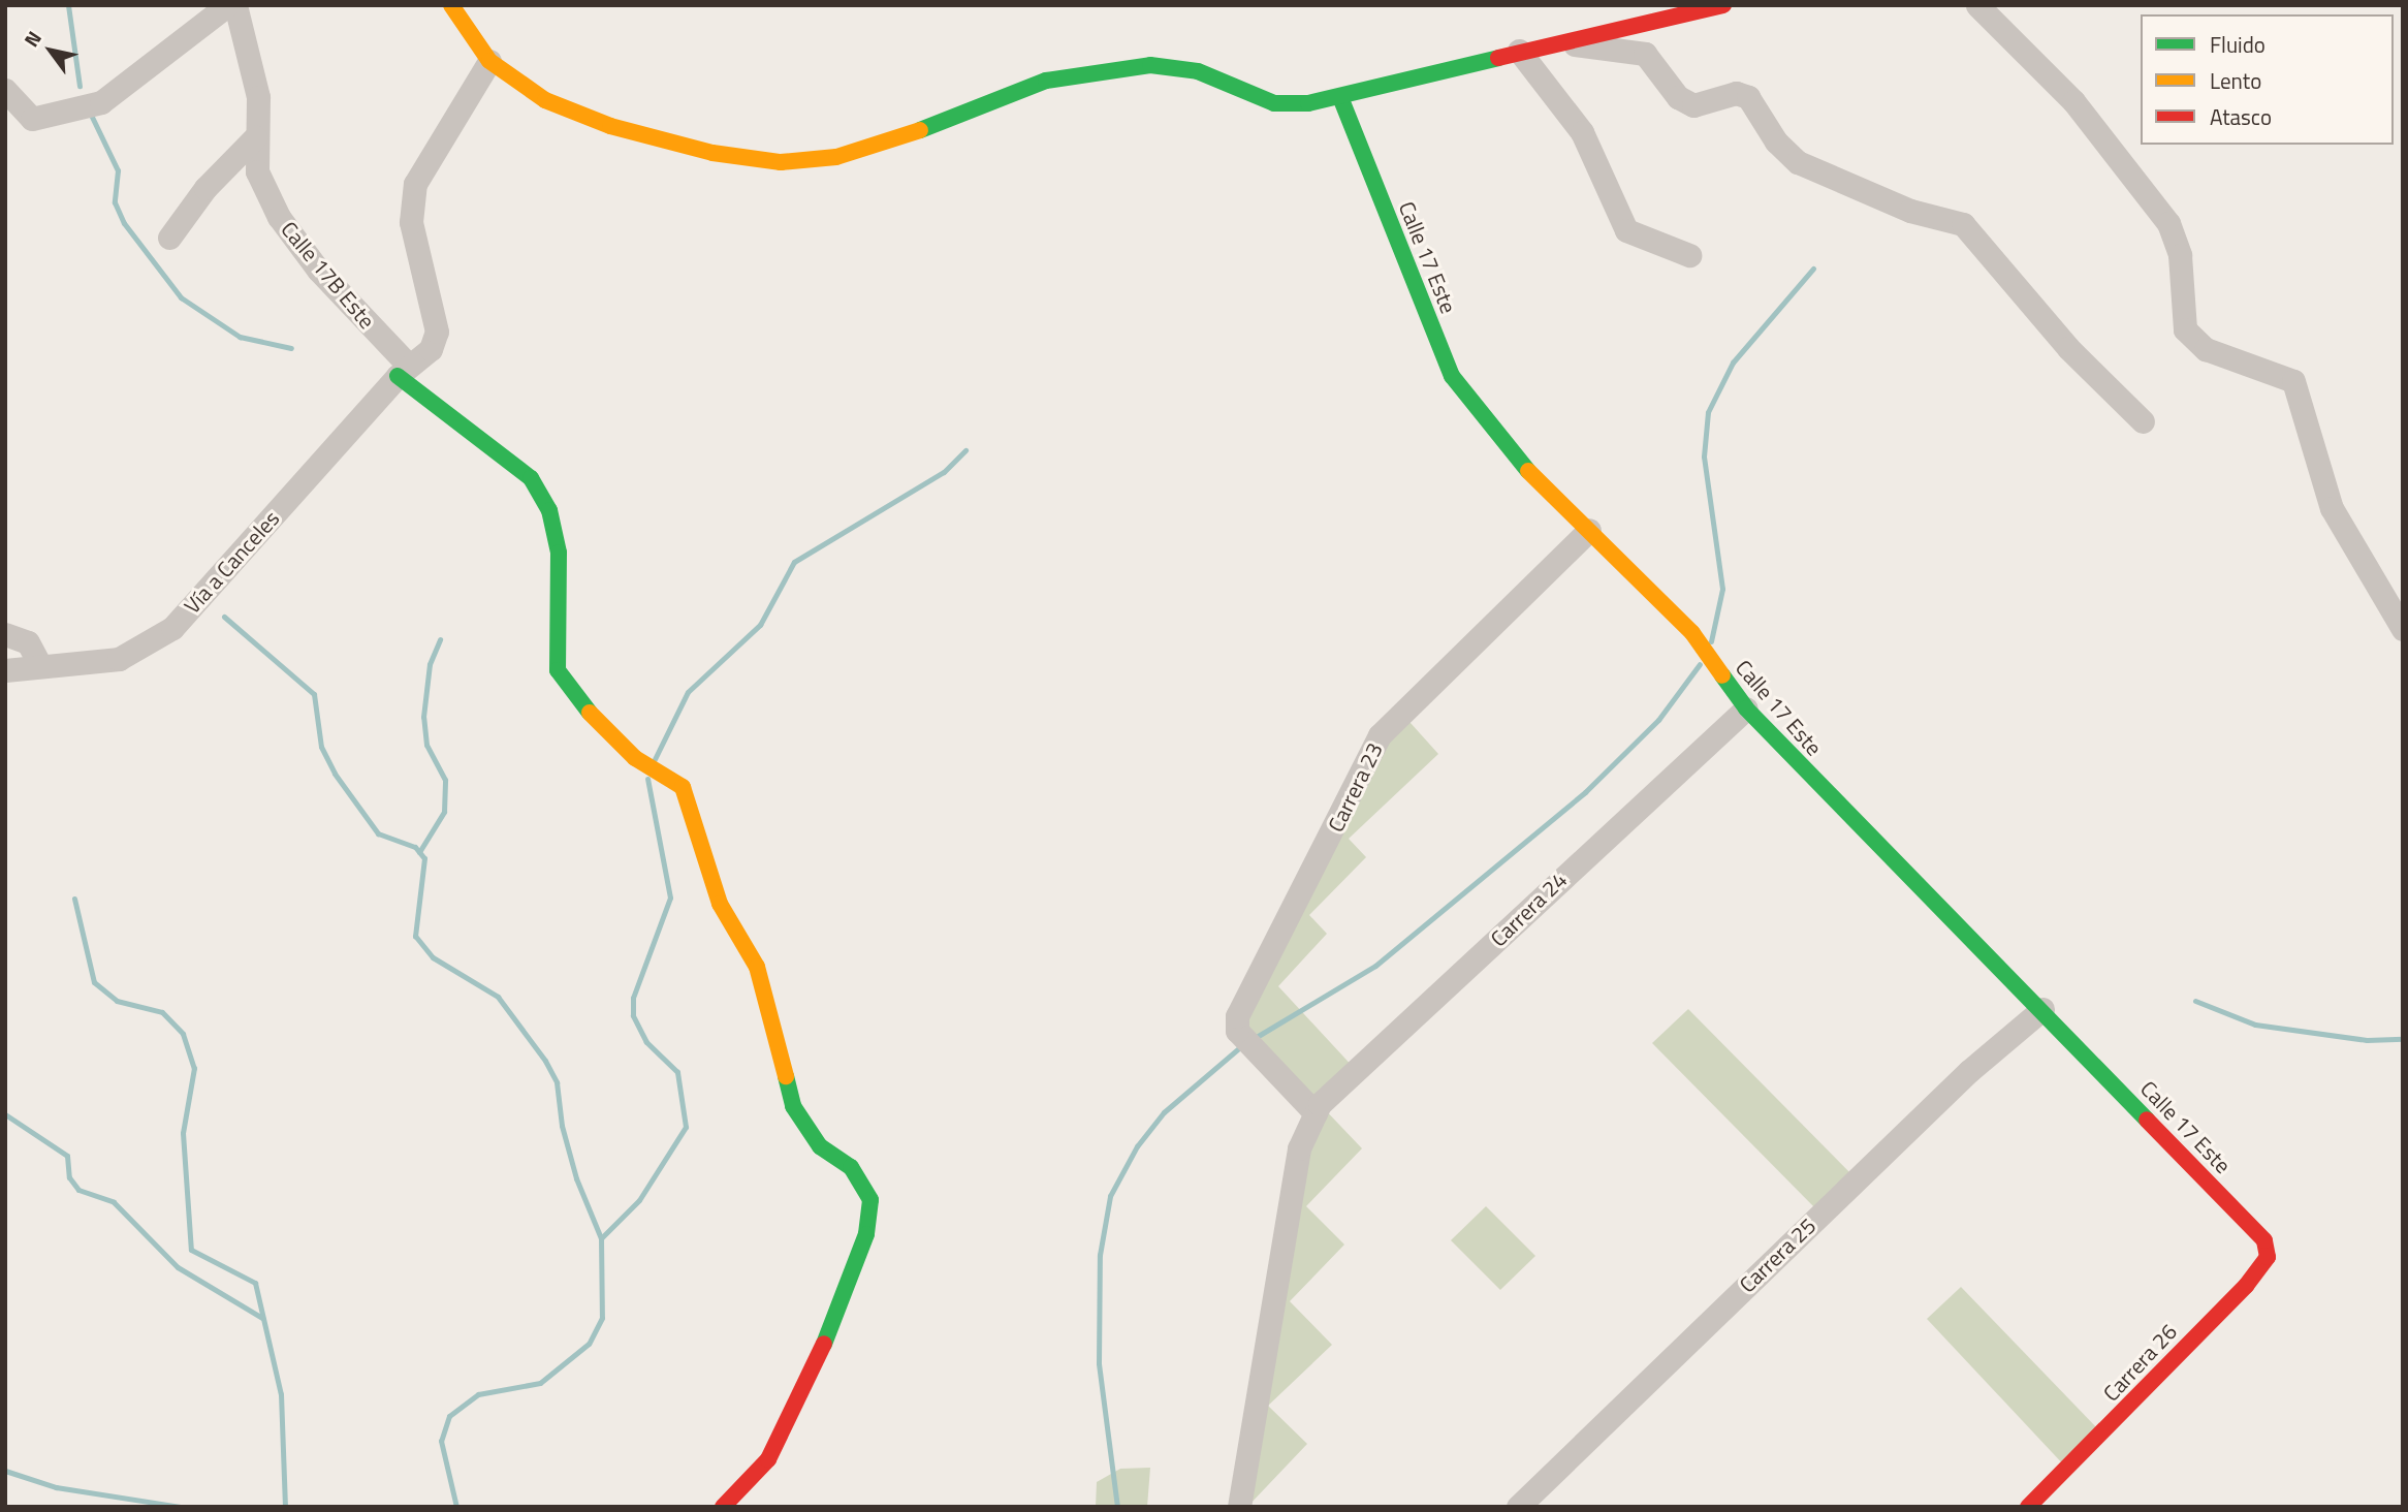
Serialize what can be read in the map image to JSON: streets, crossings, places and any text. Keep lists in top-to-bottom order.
{
  "streets": {
    "street": [
      "Calle 17 Este",
      "Calle 17B Este",
      "Vía a Canceles",
      "Carrera 23",
      "Carrera 24",
      "Carrera 25",
      "Carrera 26"
    ]
  },
  "crossings": [
    ["Calle 17 Este", "Carrera 23"],
    ["Calle 17 Este", "Carrera 24"],
    ["Calle 17 Este", "Carrera 25"],
    ["Calle 17 Este", "Carrera 26"],
    ["Calle 17B Este", "Vía a Canceles"],
    ["Carrera 23", "Carrera 24"]
  ],
  "legend": ["Fluido", "Lento", "Atasco"],
  "north": "top left"
}
